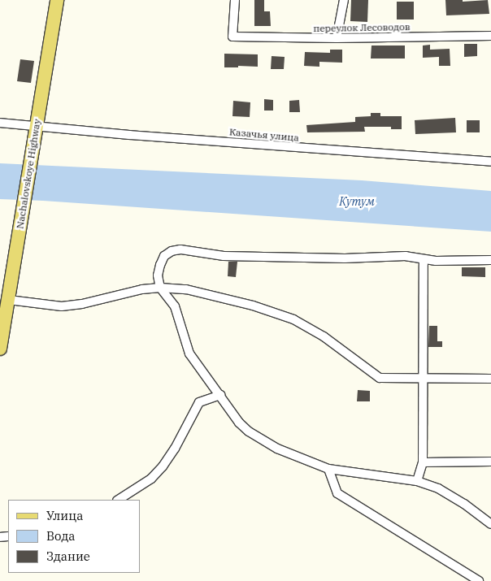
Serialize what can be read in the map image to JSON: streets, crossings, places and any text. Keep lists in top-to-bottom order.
{
  "streets": {
    "main road": ["Nachalovskoye Highway"],
    "street": ["переулок Лесоводов", "Казачья улица"]
  },
  "crossings": [
    ["Казачья улица", "Nachalovskoye Highway"]
  ],
  "water": ["Кутум"],
  "legend": ["Улица", "Вода", "Здание"]
}
